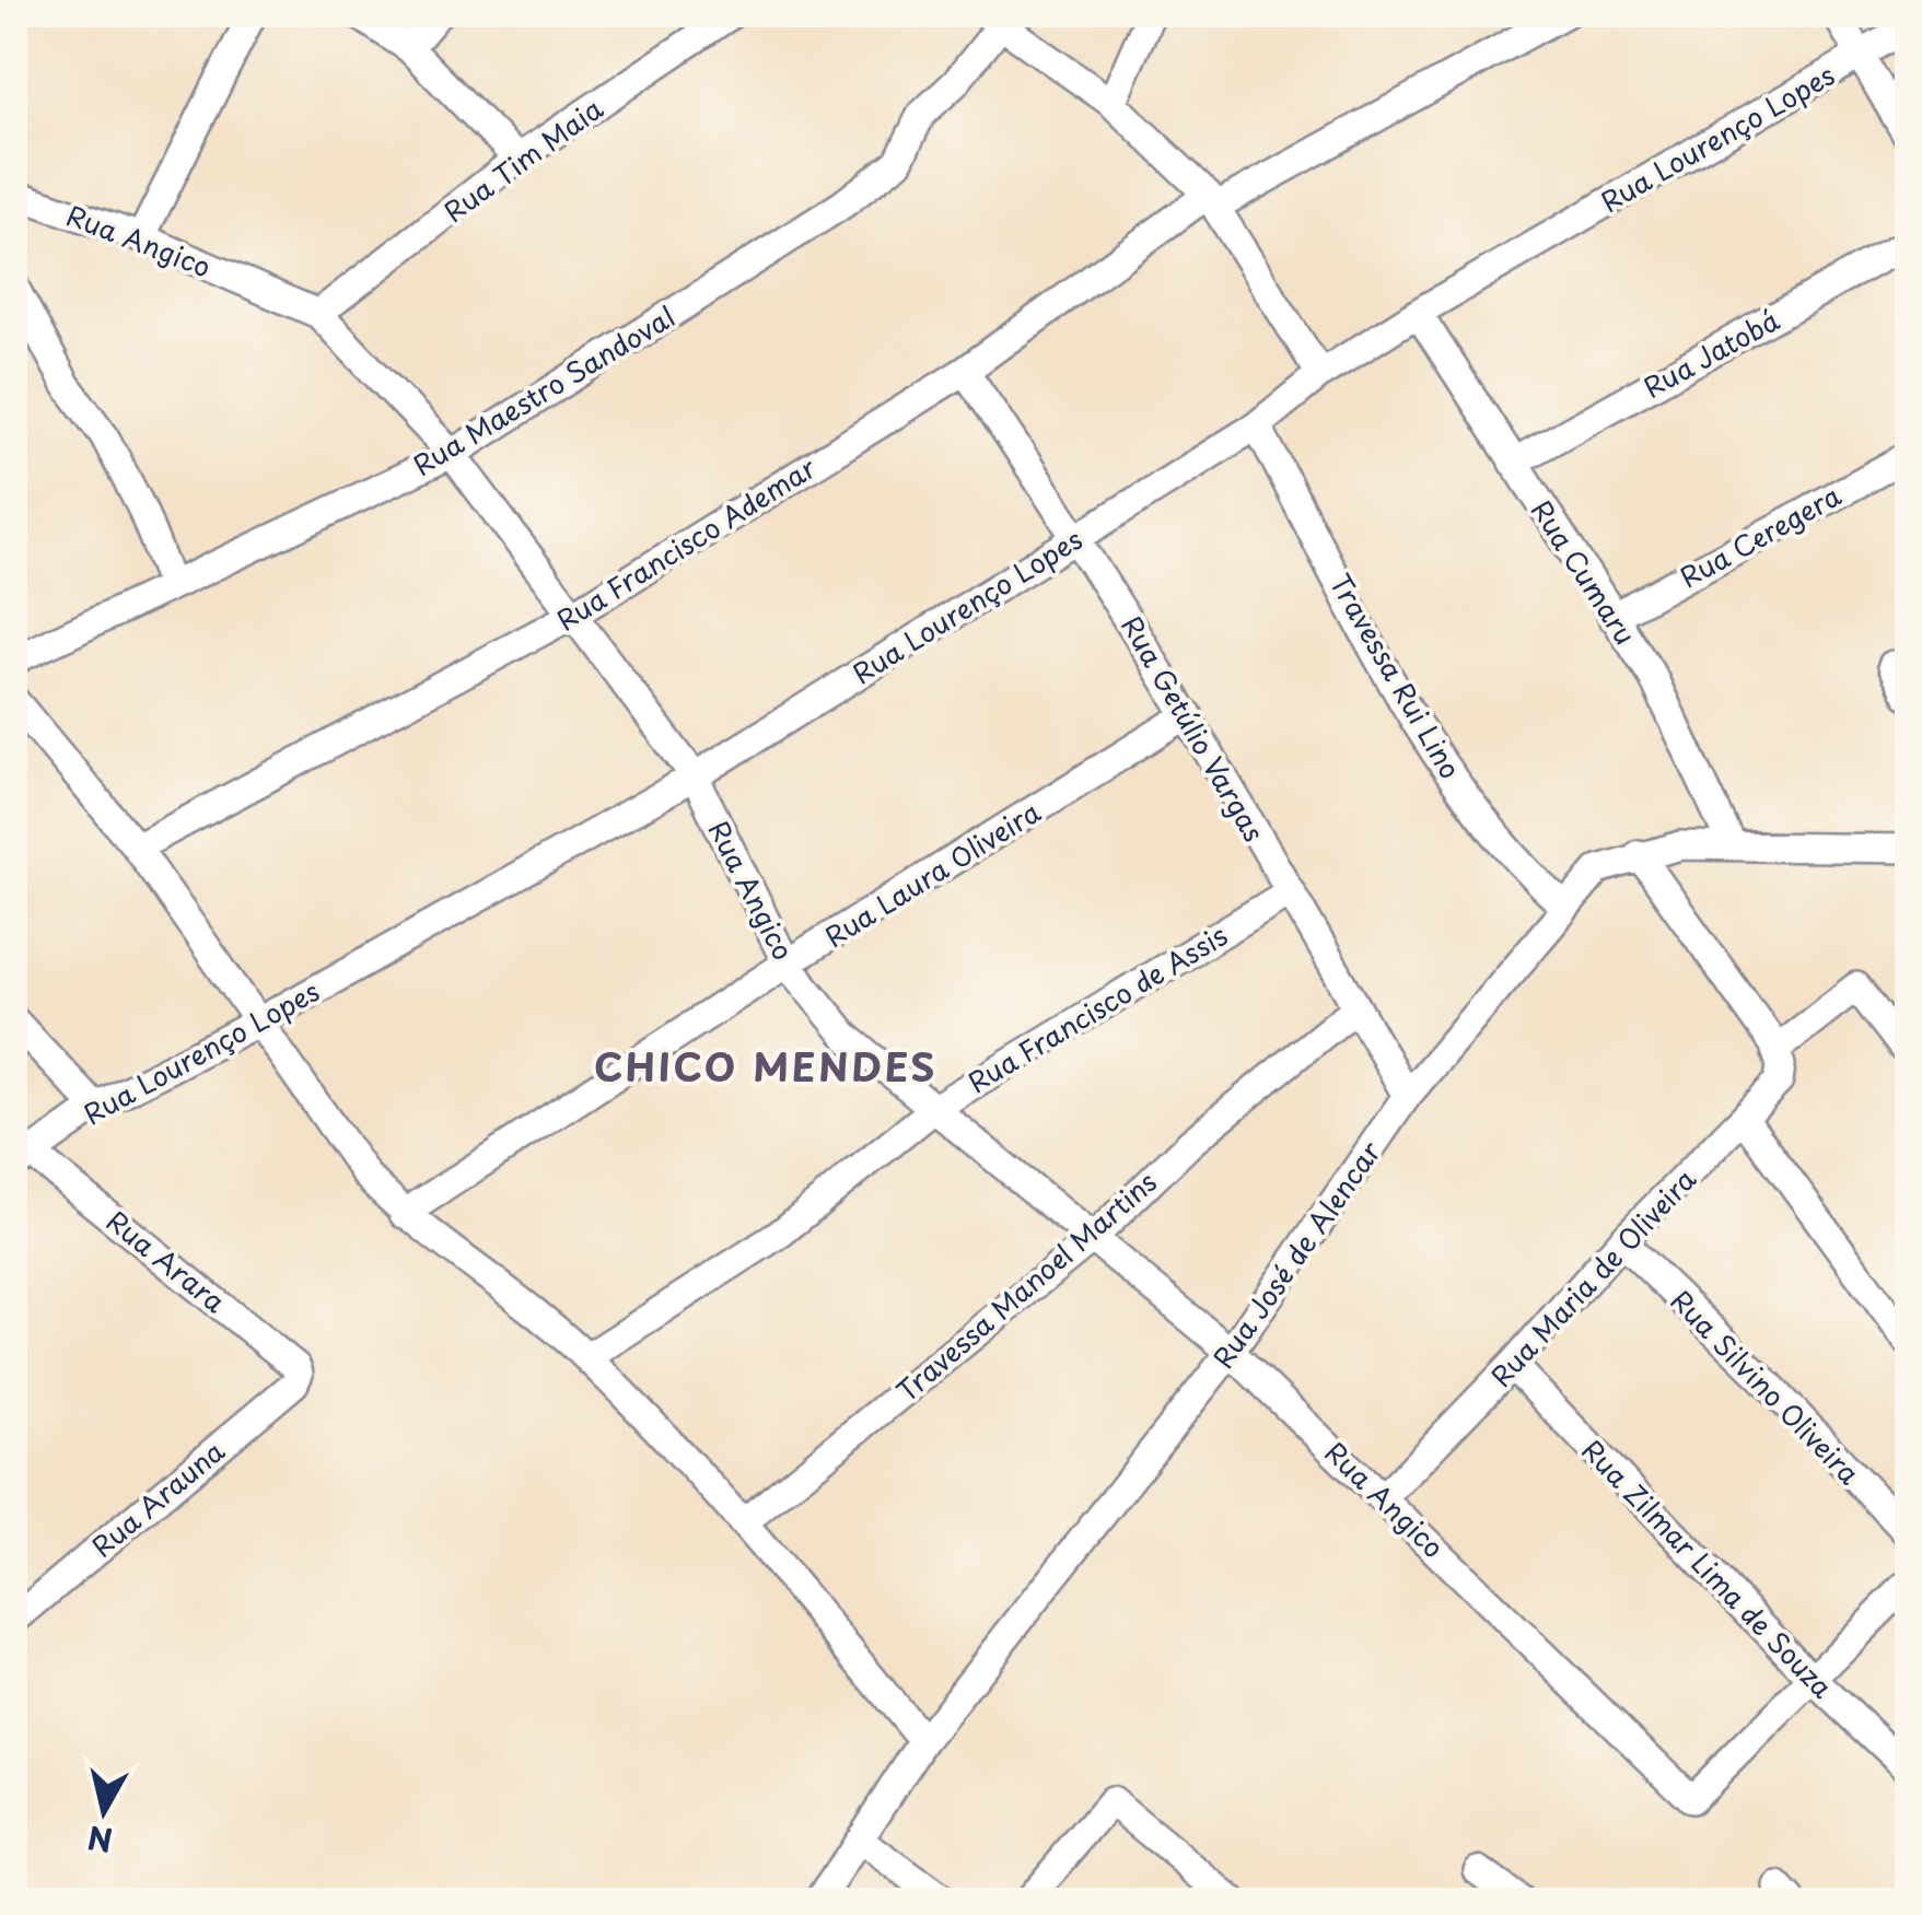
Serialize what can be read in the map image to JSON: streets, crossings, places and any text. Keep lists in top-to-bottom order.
{
  "streets": {
    "street": [
      "Rua Lourenço Lopes",
      "Rua Tim Maia",
      "Rua Angico",
      "Rua Jatobá",
      "Rua Maestro Sandoval",
      "Rua Ceregera",
      "Rua Francisco Ademar",
      "Rua Cumaru",
      "Travessa Rui Lino",
      "Rua Getúlio Vargas",
      "Rua Laura Oliveira",
      "Rua Francisco de Assis",
      "Rua José de Alencar",
      "Rua Arara",
      "Rua Maria de Oliveira",
      "Travessa Manoel Martins",
      "Rua Silvino Oliveira",
      "Rua Arauna",
      "Rua Zilmar Lima de Souza"
    ]
  },
  "crossings": [
    ["Rua Lourenço Lopes", "Rua Angico"],
    ["Rua Lourenço Lopes", "Rua Cumaru"],
    ["Rua Lourenço Lopes", "Travessa Rui Lino"],
    ["Rua Lourenço Lopes", "Rua Getúlio Vargas"],
    ["Rua Lourenço Lopes", "Rua Arara"],
    ["Rua Tim Maia", "Rua Angico"],
    ["Rua Angico", "Rua Maestro Sandoval"],
    ["Rua Angico", "Rua Francisco Ademar"],
    ["Rua Angico", "Rua Laura Oliveira"],
    ["Rua Angico", "Rua Francisco de Assis"],
    ["Rua Angico", "Rua José de Alencar"],
    ["Rua Angico", "Rua Maria de Oliveira"],
    ["Rua Angico", "Travessa Manoel Martins"],
    ["Rua Angico", "Rua Zilmar Lima de Souza"],
    ["Rua Jatobá", "Rua Cumaru"],
    ["Rua Ceregera", "Rua Cumaru"],
    ["Rua Francisco Ademar", "Rua Getúlio Vargas"],
    ["Rua Cumaru", "Rua José de Alencar"],
    ["Travessa Rui Lino", "Rua José de Alencar"],
    ["Rua Getúlio Vargas", "Rua Laura Oliveira"],
    ["Rua Getúlio Vargas", "Rua Francisco de Assis"],
    ["Rua Getúlio Vargas", "Rua José de Alencar"],
    ["Rua Getúlio Vargas", "Travessa Manoel Martins"],
    ["Rua Arara", "Rua Arauna"],
    ["Rua Maria de Oliveira", "Rua Silvino Oliveira"],
    ["Rua Maria de Oliveira", "Rua Zilmar Lima de Souza"]
  ],
  "districts": ["CHICO MENDES"],
  "north": "bottom"
}
